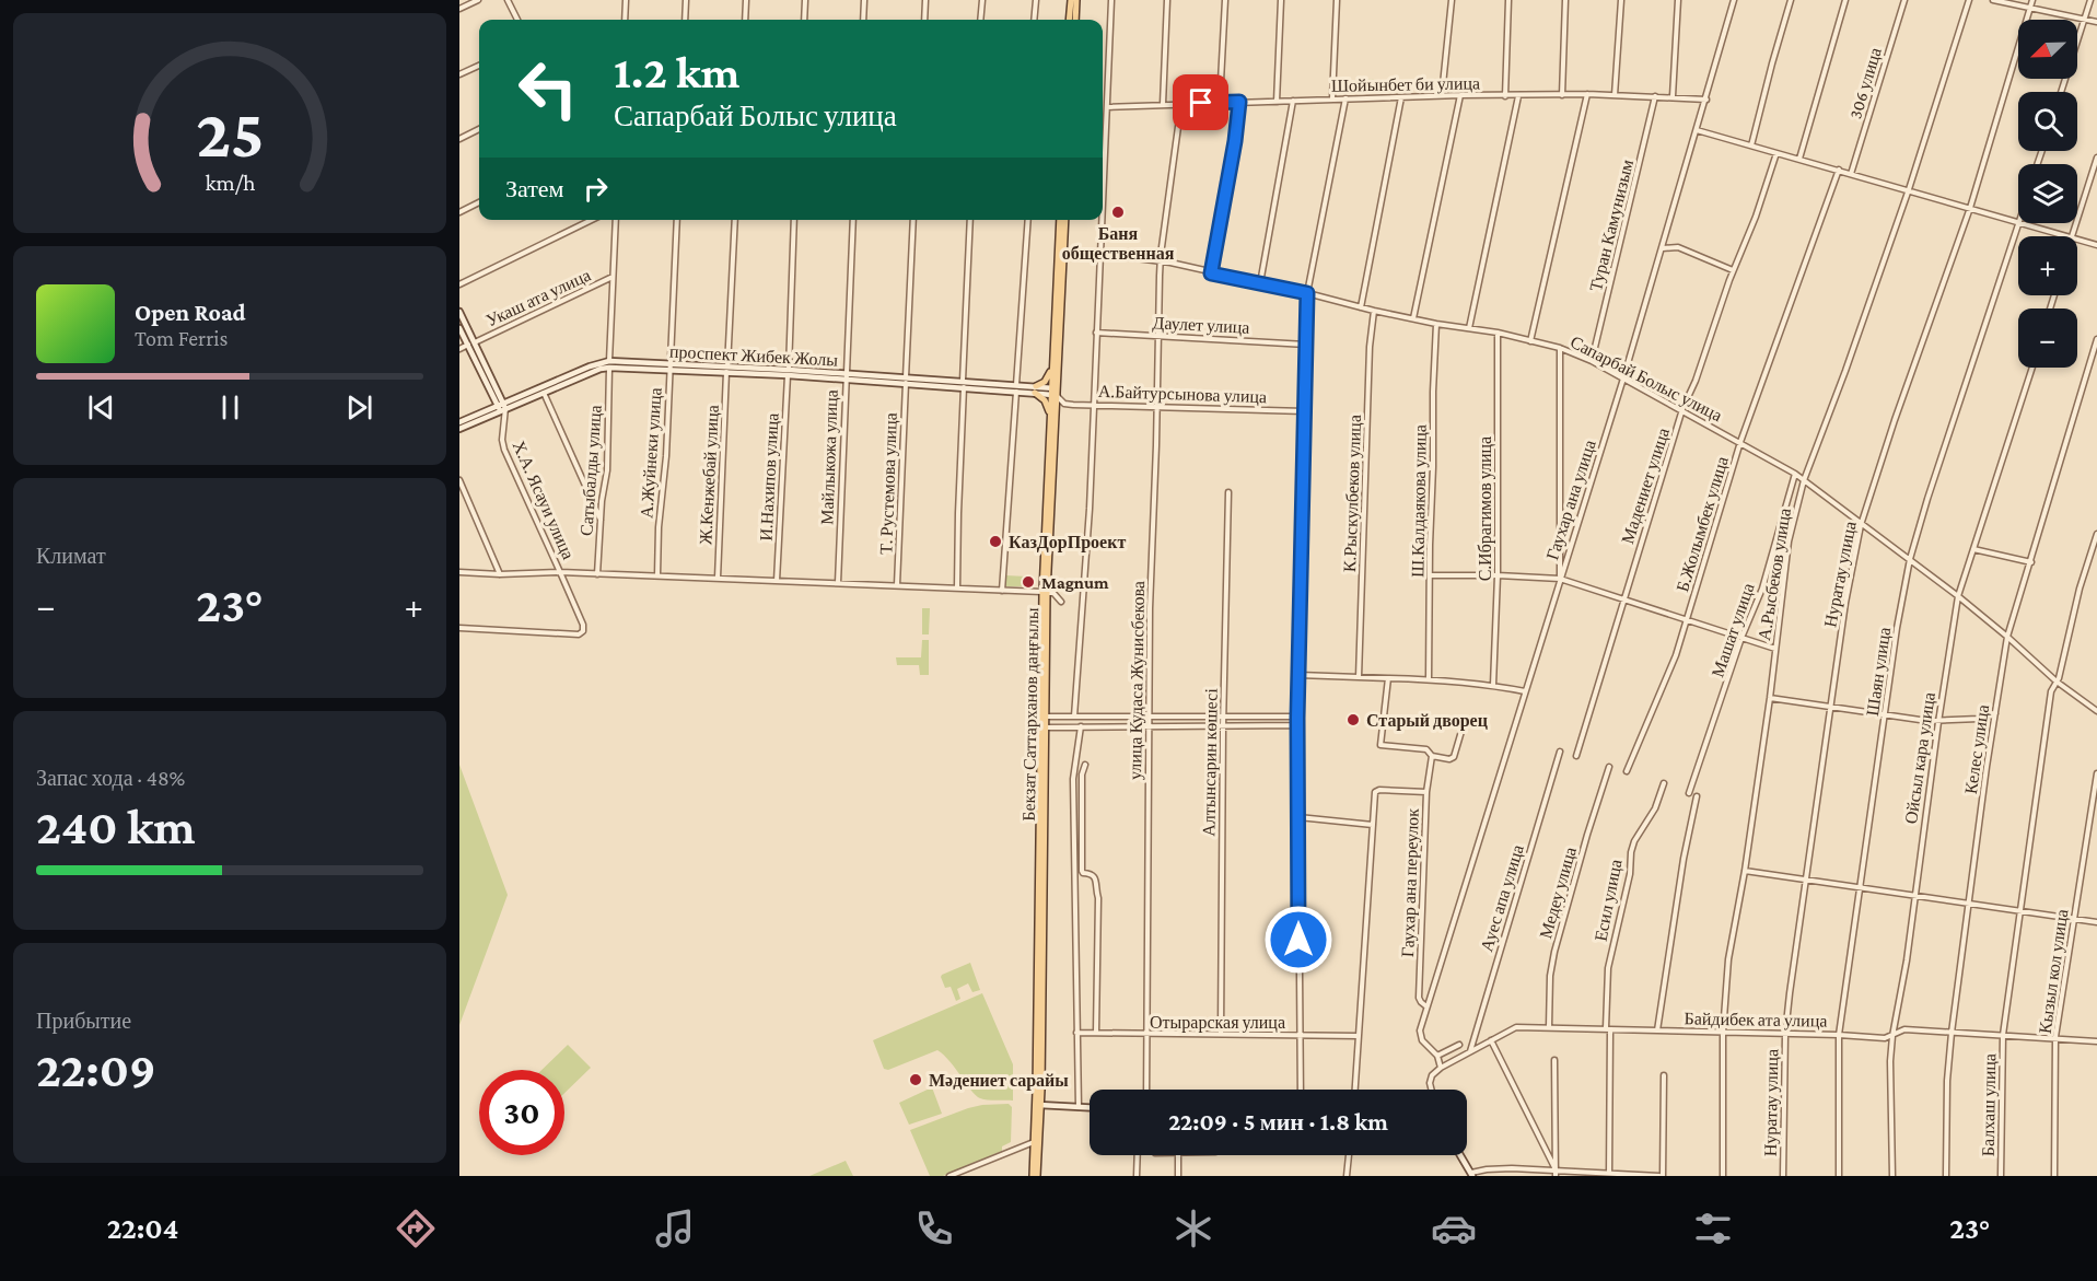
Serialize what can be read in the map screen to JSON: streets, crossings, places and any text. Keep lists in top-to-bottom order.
{
  "streets": {
    "main road": ["Бекзат Саттарханов даңғылы"],
    "street": [
      "306 улица",
      "Шойынбет би улица",
      "Туран Камунизым",
      "Укаш ата улица",
      "Даулет улица",
      "проспект Жибек Жолы",
      "Сапарбай Болыс улица",
      "А.Байтурсынова улица",
      "А.Жуйнеки улица",
      "Майлыкожа улица",
      "Сатыбалды улица",
      "Ж.Кенжебай улица",
      "И.Нахипов улица",
      "Т. Рустемова улица",
      "Мадениет улица",
      "К.Рыскулбеков улица",
      "Х.А. Ясауи улица",
      "Гаухар ана улица",
      "Ш.Калдаякова улица",
      "С.Ибрагимов улица",
      "Б.Жолымбек улица",
      "А.Рысбеков улица",
      "Нуратау улица",
      "Машат улица",
      "Шаян улица",
      "улица Кудаса Жунисбекова",
      "Келес улица",
      "Ойсыл кара улица",
      "Алтынсарин көшесі",
      "Гаухар ана переулок",
      "Медеу улица",
      "Ауес апа улица",
      "Есил улица",
      "Кызыл кол улица",
      "Байдибек ата улица",
      "Отырарская улица",
      "Балхаш улица"
    ]
  },
  "crossings": [
    ["Шойынбет би улица", "Туран Камунизым"],
    ["Шойынбет би улица", "Гаухар ана улица"],
    ["Шойынбет би улица", "улица Кудаса Жунисбекова"],
    ["Туран Камунизым", "Сапарбай Болыс улица"],
    ["Укаш ата улица", "Сатыбалды улица"],
    ["Даулет улица", "улица Кудаса Жунисбекова"],
    ["проспект Жибек Жолы", "А.Байтурсынова улица"],
    ["проспект Жибек Жолы", "А.Жуйнеки улица"],
    ["проспект Жибек Жолы", "Майлыкожа улица"],
    ["проспект Жибек Жолы", "Сатыбалды улица"],
    ["проспект Жибек Жолы", "Ж.Кенжебай улица"],
    ["проспект Жибек Жолы", "И.Нахипов улица"],
    ["проспект Жибек Жолы", "Т. Рустемова улица"],
    ["проспект Жибек Жолы", "Х.А. Ясауи улица"],
    ["проспект Жибек Жолы", "Бекзат Саттарханов даңғылы"],
    ["Сапарбай Болыс улица", "Мадениет улица"],
    ["Сапарбай Болыс улица", "К.Рыскулбеков улица"],
    ["Сапарбай Болыс улица", "Гаухар ана улица"],
    ["Сапарбай Болыс улица", "Ш.Калдаякова улица"],
    ["Сапарбай Болыс улица", "С.Ибрагимов улица"],
    ["Сапарбай Болыс улица", "Б.Жолымбек улица"],
    ["Сапарбай Болыс улица", "А.Рысбеков улица"],
    ["Сапарбай Болыс улица", "Нуратау улица"],
    ["Сапарбай Болыс улица", "Машат улица"],
    ["Сапарбай Болыс улица", "Шаян улица"],
    ["Сапарбай Болыс улица", "улица Кудаса Жунисбекова"],
    ["Сапарбай Болыс улица", "Келес улица"],
    ["Сапарбай Болыс улица", "Ойсыл кара улица"],
    ["Сапарбай Болыс улица", "Балхаш улица"],
    ["А.Байтурсынова улица", "улица Кудаса Жунисбекова"],
    ["А.Байтурсынова улица", "Бекзат Саттарханов даңғылы"],
    ["Гаухар ана улица", "Гаухар ана переулок"],
    ["А.Рысбеков улица", "Байдибек ата улица"],
    ["Нуратау улица", "Байдибек ата улица"],
    ["Шаян улица", "Байдибек ата улица"],
    ["улица Кудаса Жунисбекова", "Отырарская улица"],
    ["Келес улица", "Байдибек ата улица"],
    ["Ойсыл кара улица", "Байдибек ата улица"],
    ["Алтынсарин көшесі", "Отырарская улица"],
    ["Медеу улица", "Байдибек ата улица"],
    ["Ауес апа улица", "Байдибек ата улица"],
    ["Есил улица", "Байдибек ата улица"],
    ["Кызыл кол улица", "Байдибек ата улица"],
    ["Байдибек ата улица", "Балхаш улица"]
  ],
  "places": [
    "Баня общественная",
    "КазДорПроект",
    "Magnum",
    "Старый дворец",
    "Мәдениет сарайы"
  ],
  "north": "bottom left",
  "page": {
    "map_buttons": ["+", "−"],
    "turn": ["1.2 km", "Сапарбай Болыс улица"],
    "then": "Затем",
    "song": ["Open Road", "Tom Ferris"],
    "tile": [
      "Климат",
      ["Запас хода · 48%", "240 km"],
      ["Прибытие", "22:09"]
    ],
    "heat": ["−", "23°", "+"],
    "limit": "30",
    "trip": "22:09 · 5 мин · 1.8 km",
    "tabs": ["22:04", "23°"],
    "gauge": ["25", "km/h"]
  }
}
